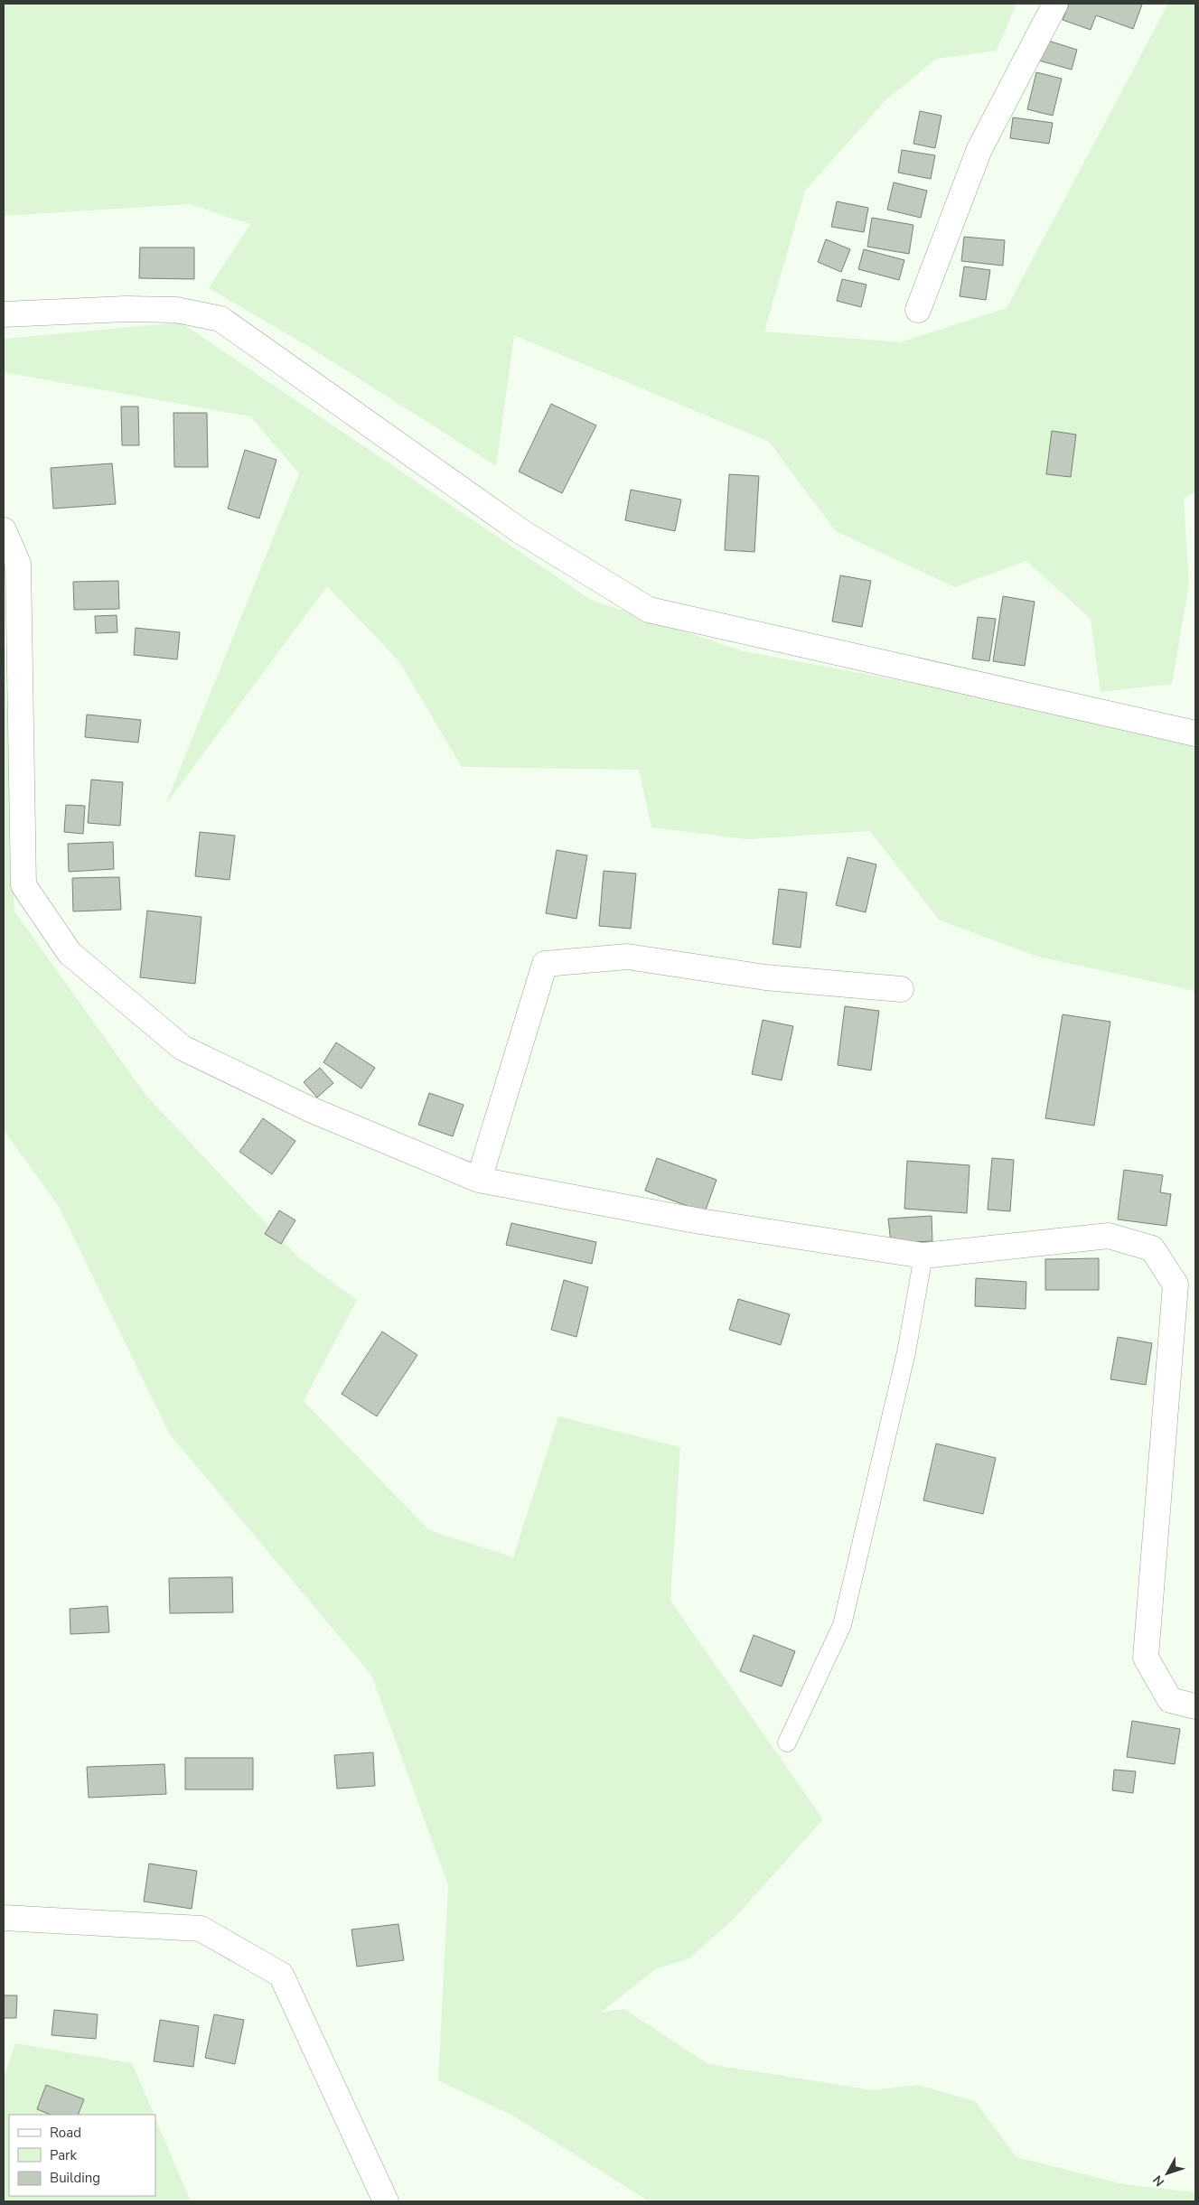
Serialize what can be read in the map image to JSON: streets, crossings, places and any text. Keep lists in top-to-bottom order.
{
  "legend": ["Road", "Park", "Building"],
  "north": "bottom left"
}
